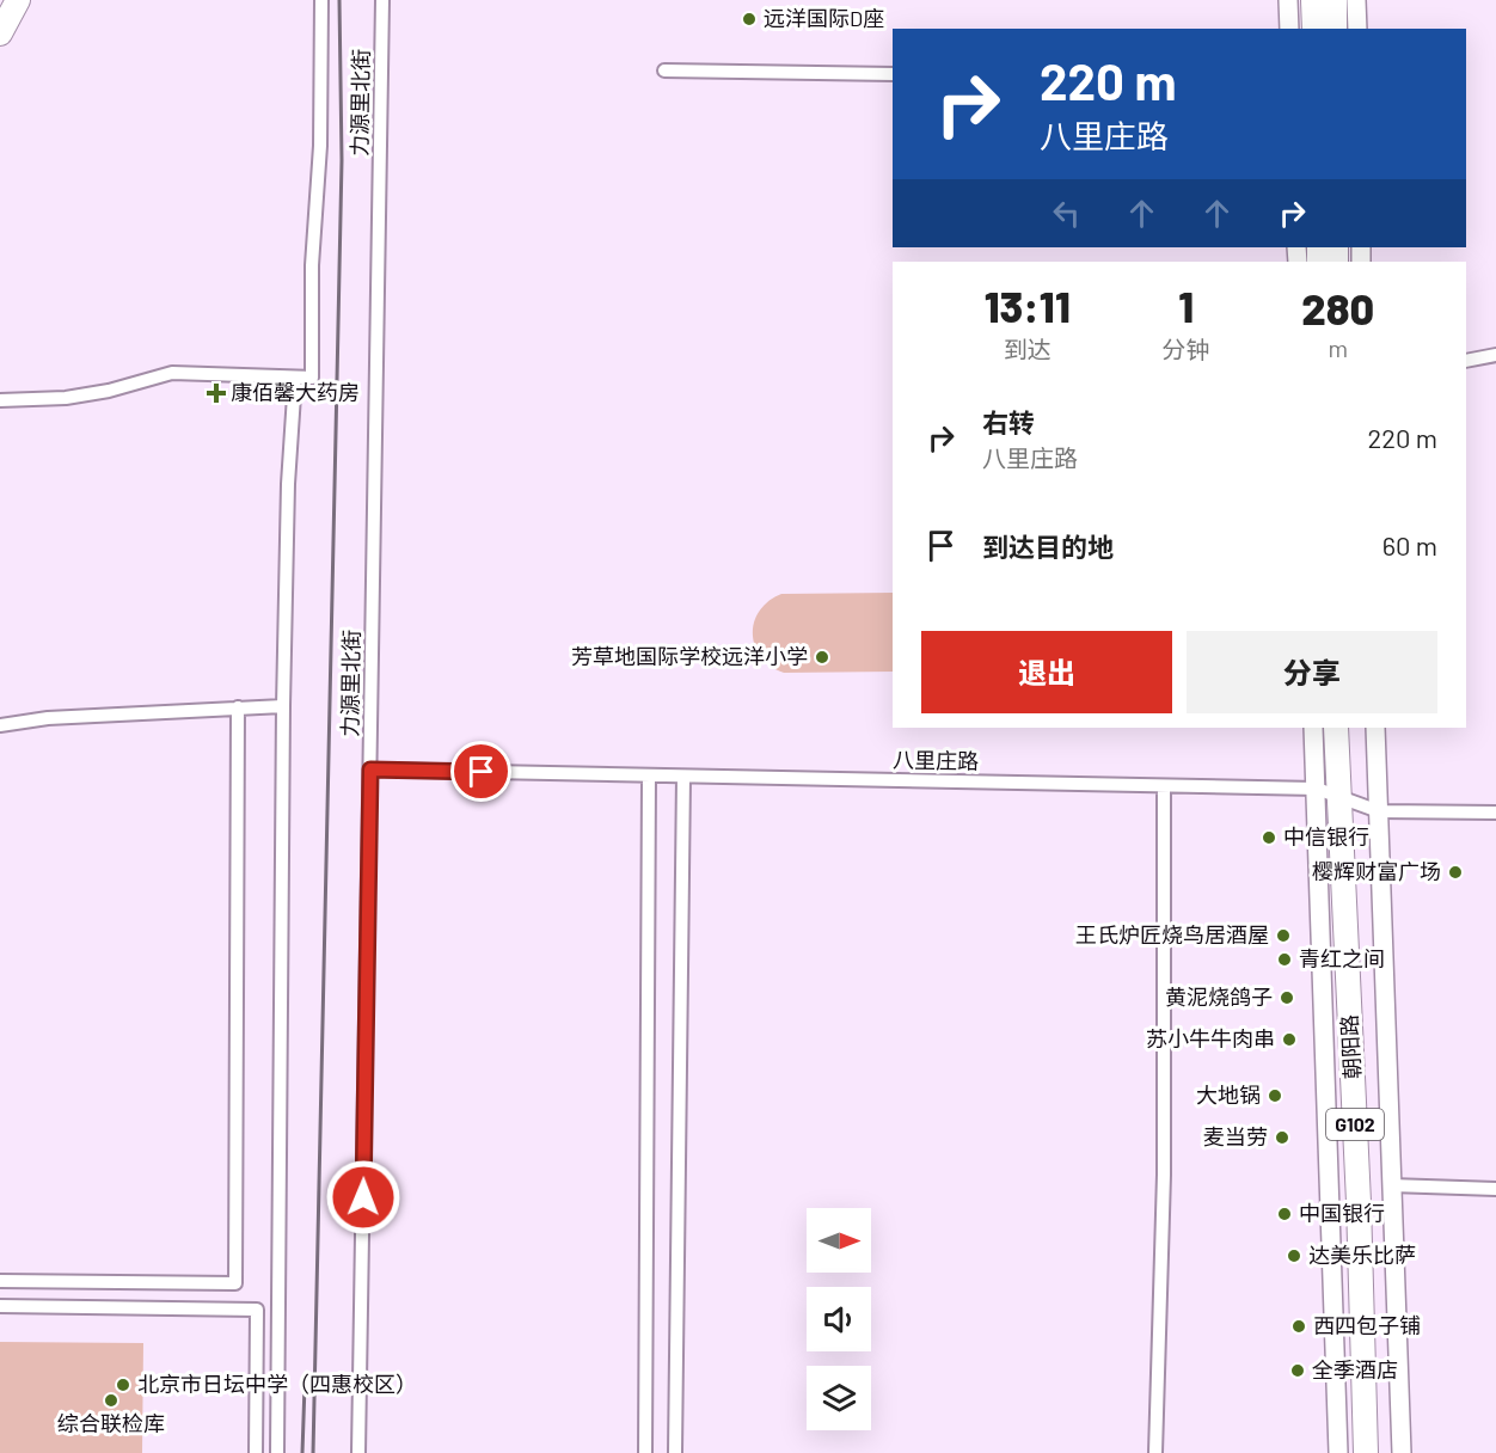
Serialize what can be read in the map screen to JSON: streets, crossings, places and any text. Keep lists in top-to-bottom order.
{
  "streets": {
    "highway": ["朝阳路", "G102"],
    "street": ["力源里北街", "八里庄路"]
  },
  "crossings": [
    ["力源里北街", "八里庄路"],
    ["八里庄路", "朝阳路"]
  ],
  "places": {
    "other": [
      "远洋国际D座",
      "芳草地国际学校远洋小学",
      "中信银行",
      "樱辉财富广场",
      "王氏炉匠烧鸟居酒屋",
      "青红之间",
      "黄泥烧鸽子",
      "苏小牛牛肉串",
      "大地锅",
      "麦当劳",
      "中国银行",
      "达美乐比萨",
      "西四包子铺",
      "全季酒店",
      "北京市日坛中学（四惠校区）",
      "综合联检库"
    ],
    "health": ["康佰馨大药房"]
  },
  "north": "right",
  "page": {
    "turn": ["220 m", "八里庄路"],
    "eta": [
      "13:11",
      "到达",
      "1",
      "分钟",
      "280",
      "m"
    ],
    "list": [
      {
        "name": "右转",
        "note": "八里庄路",
        "value": "220 m"
      },
      {
        "name": "到达目的地",
        "value": "60 m"
      }
    ],
    "buttons": ["退出", "分享"]
  }
}
